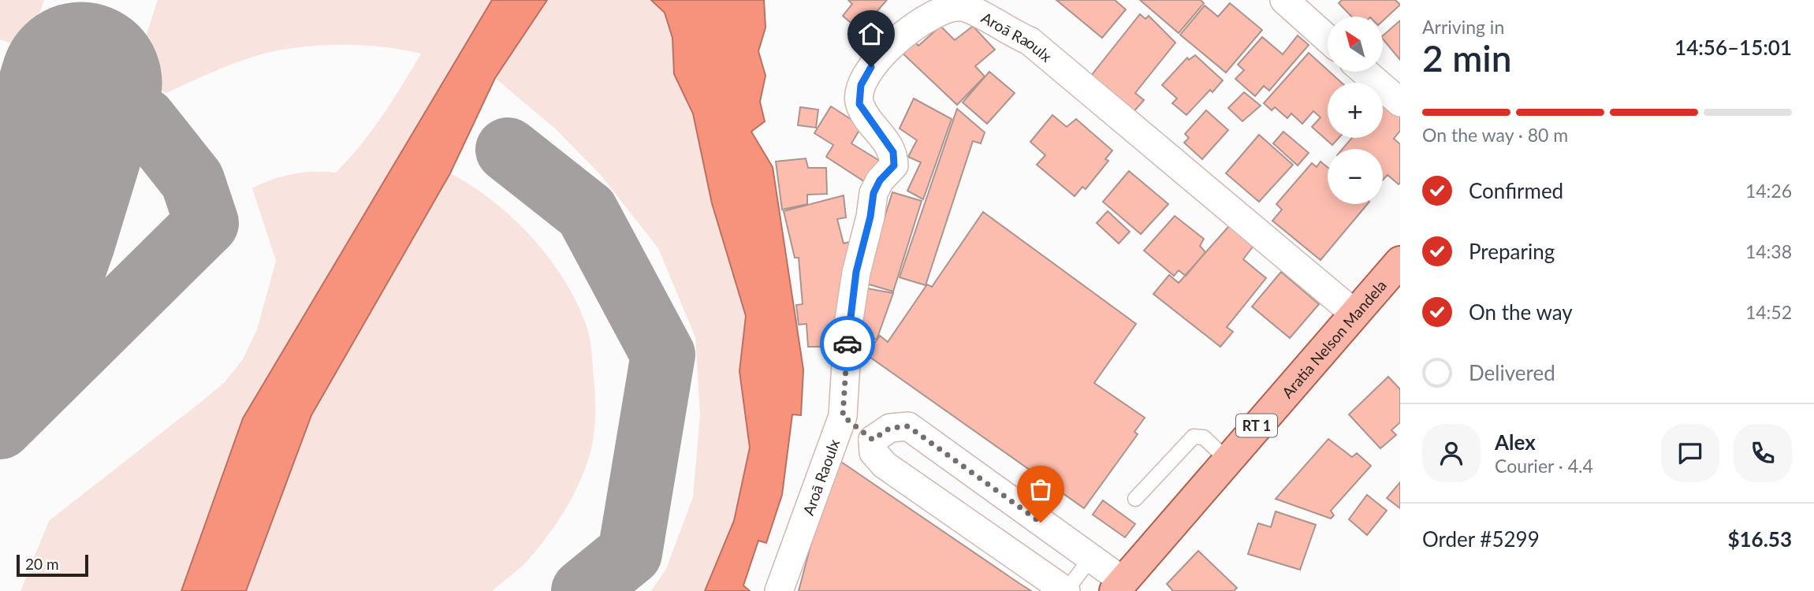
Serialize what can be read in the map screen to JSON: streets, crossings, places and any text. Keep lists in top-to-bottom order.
{
  "streets": {
    "main road": ["Aratia Nelson Mandela", "RT 1"],
    "street": ["Aroā Raoulx"]
  },
  "crossings": [
    ["Aroā Raoulx", "Aratia Nelson Mandela"]
  ],
  "scale_bar": "20 m",
  "north": "top left",
  "page": {
    "heading": ["2 min", "Arriving in", "14:56–15:01"],
    "panel": [
      "Alex",
      "Courier · 4.4",
      "Order #5299",
      "$16.53"
    ],
    "map_buttons": ["+", "−"],
    "bar": "On the way · 80 m",
    "list": [
      ["Confirmed", "14:26"],
      ["Preparing", "14:38"],
      ["On the way", "14:52"],
      "Delivered"
    ],
    "scale": "20 m"
  }
}
